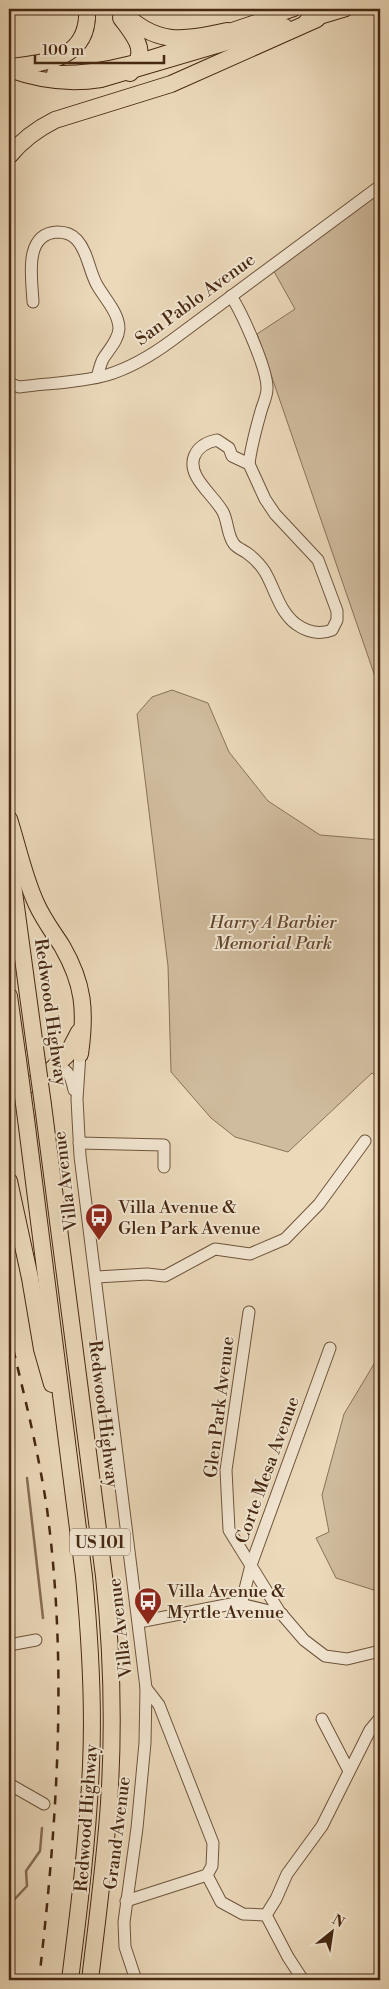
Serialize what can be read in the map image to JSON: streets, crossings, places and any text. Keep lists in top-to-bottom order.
{
  "streets": {
    "highway": ["Redwood Highway", "US 101"],
    "street": [
      "San Pablo Avenue",
      "Villa Avenue",
      "Glen Park Avenue",
      "Corte Mesa Avenue",
      "Grand Avenue"
    ]
  },
  "crossings": [
    ["Villa Avenue", "Grand Avenue"],
    ["Glen Park Avenue", "Corte Mesa Avenue"]
  ],
  "parks": ["Harry A Barbier Memorial Park"],
  "places": {
    "bus stop": ["Villa Avenue & Glen Park Avenue", "Villa Avenue & Myrtle Avenue"]
  },
  "scale_bar": "100 m",
  "north": "top right"
}
